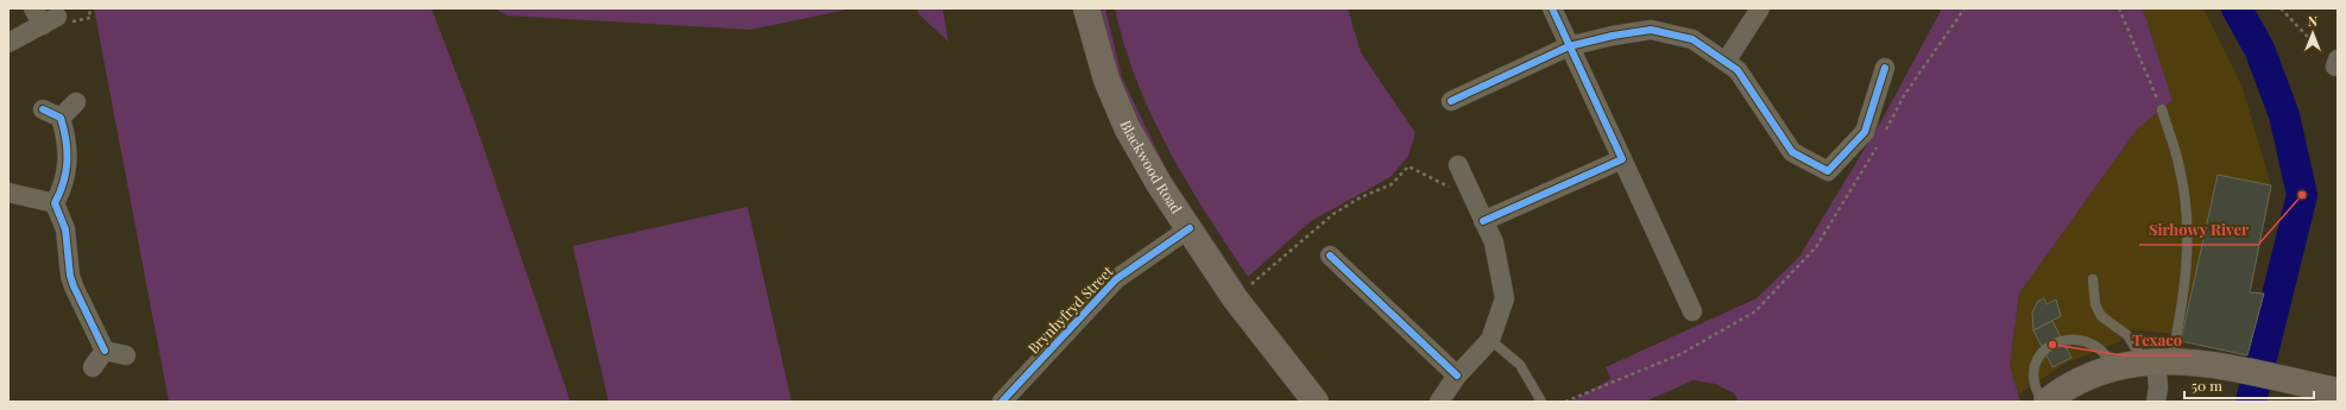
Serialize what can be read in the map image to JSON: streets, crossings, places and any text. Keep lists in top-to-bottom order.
{
  "streets": {
    "main road": ["Blackwood Road"],
    "street": ["Brynhyfryd Street"]
  },
  "crossings": [
    ["Blackwood Road", "Brynhyfryd Street"]
  ],
  "places": ["Sirhowy River", "Texaco"],
  "scale_bar": "50 m",
  "north": "top"
}
